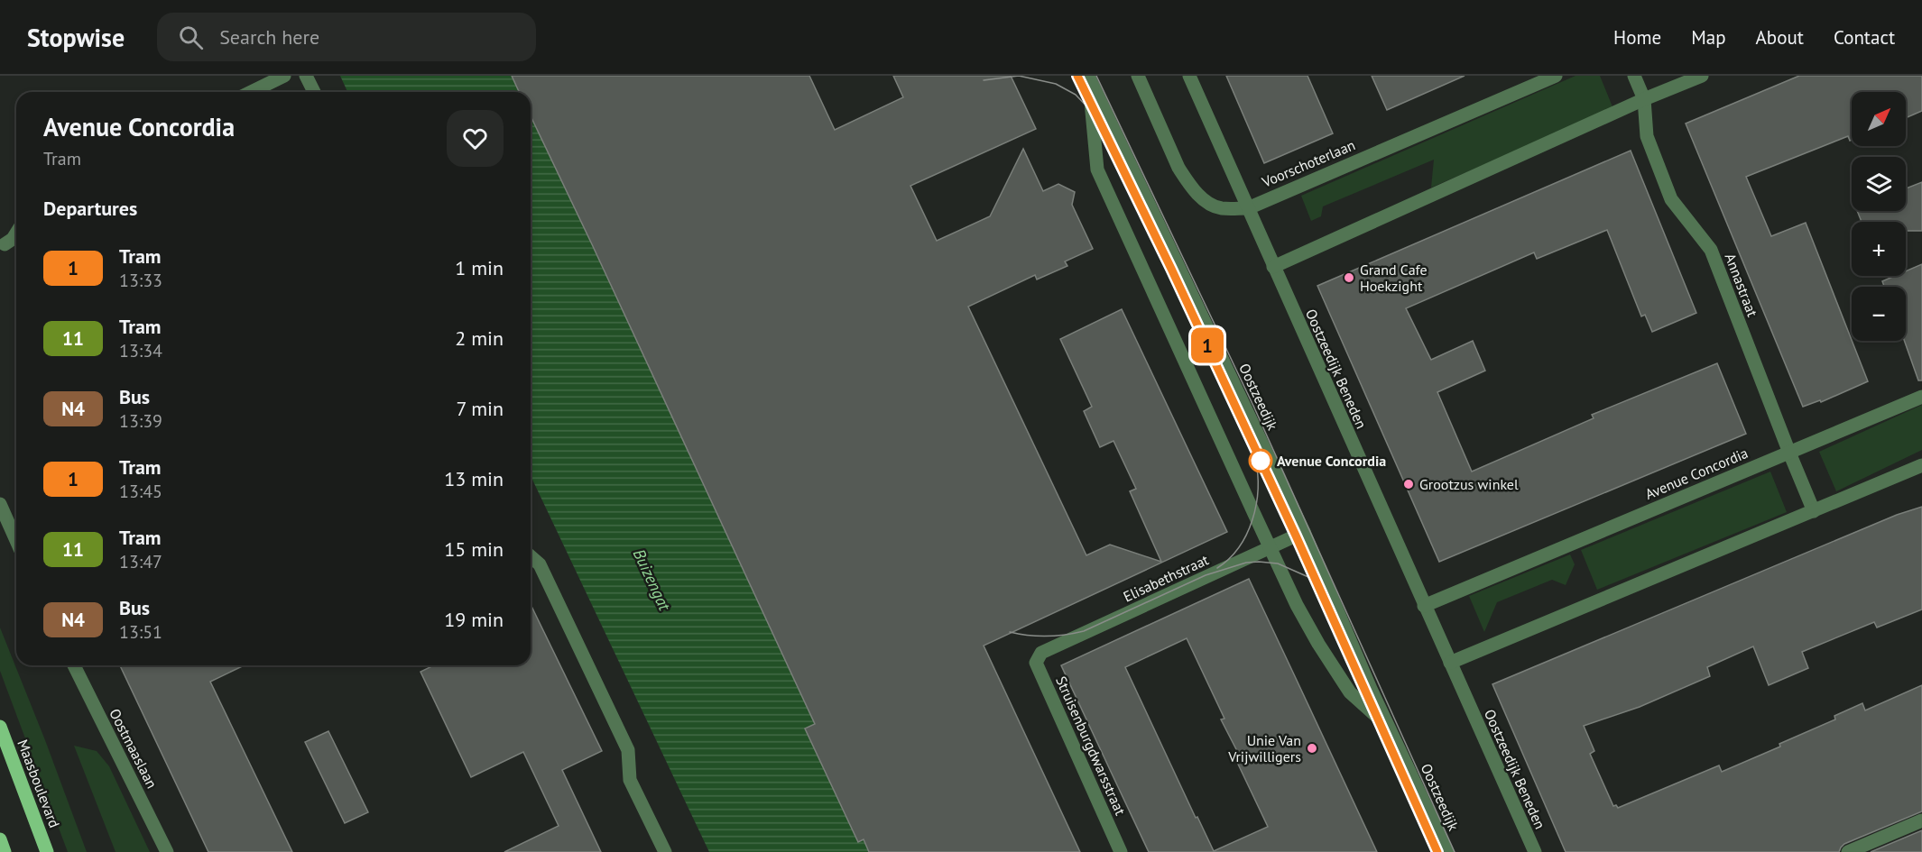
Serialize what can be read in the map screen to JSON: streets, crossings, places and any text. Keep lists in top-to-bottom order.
{
  "streets": {
    "main road": ["Maasboulevard"],
    "street": [
      "Voorschoterlaan",
      "Annastraat",
      "Oostzeedijk Beneden",
      "Oostzeedijk",
      "Avenue Concordia",
      "Elisabethstraat",
      "Struisenburgdwarsstraat",
      "Oostmaaslaan"
    ]
  },
  "crossings": [
    ["Voorschoterlaan", "Oostzeedijk Beneden"],
    ["Annastraat", "Avenue Concordia"],
    ["Oostzeedijk Beneden", "Avenue Concordia"],
    ["Oostzeedijk", "Elisabethstraat"],
    ["Elisabethstraat", "Struisenburgdwarsstraat"]
  ],
  "water": ["Buizengat"],
  "places": [
    "Grand Cafe Hoekzight",
    "Avenue Concordia",
    "Grootzus winkel",
    "Unie Van Vrijwilligers"
  ],
  "lines": ["tram line 1"],
  "north": "top right",
  "page": {
    "header": "Stopwise",
    "search": "Search here",
    "nav": [
      "Home",
      "Map",
      "About",
      "Contact"
    ],
    "on_map": "1",
    "map_buttons": ["+", "−"],
    "heading": [
      ["Avenue Concordia", "Tram"],
      "Departures"
    ],
    "list": [
      {
        "mark": "1",
        "name": "Tram",
        "note": "13:33",
        "value": "1 min"
      },
      {
        "mark": "11",
        "name": "Tram",
        "note": "13:34",
        "value": "2 min"
      },
      {
        "mark": "N4",
        "name": "Bus",
        "note": "13:39",
        "value": "7 min"
      },
      {
        "mark": "1",
        "name": "Tram",
        "note": "13:45",
        "value": "13 min"
      },
      {
        "mark": "11",
        "name": "Tram",
        "note": "13:47",
        "value": "15 min"
      },
      {
        "mark": "N4",
        "name": "Bus",
        "note": "13:51",
        "value": "19 min"
      }
    ]
  }
}
